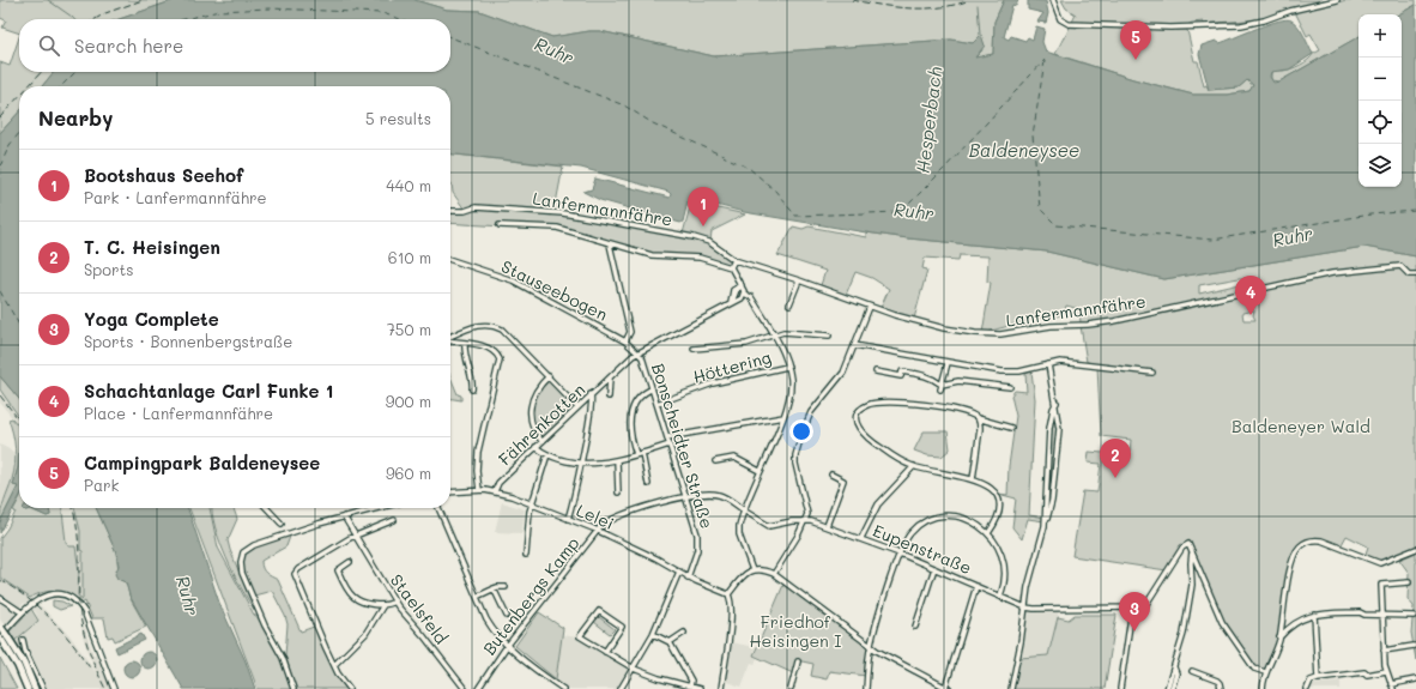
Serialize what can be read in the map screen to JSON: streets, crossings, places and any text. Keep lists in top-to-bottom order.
{
  "streets": {
    "street": [
      "Lanfermannfähre",
      "Stauseebogen",
      "Höttering",
      "Fährenkotten",
      "Bonscheidter Straße",
      "Lelei",
      "Eupenstraße",
      "Butenbergs Kamp",
      "Staelsfeld"
    ]
  },
  "crossings": [
    ["Stauseebogen", "Bonscheidter Straße"],
    ["Höttering", "Bonscheidter Straße"],
    ["Fährenkotten", "Bonscheidter Straße"],
    ["Fährenkotten", "Lelei"],
    ["Bonscheidter Straße", "Lelei"],
    ["Bonscheidter Straße", "Butenbergs Kamp"],
    ["Lelei", "Butenbergs Kamp"],
    ["Eupenstraße", "Butenbergs Kamp"]
  ],
  "water": ["Ruhr", "Hesperbach", "Baldeneysee"],
  "parks": ["Baldeneyer Wald", "Friedhof Heisingen I"],
  "page": {
    "map_buttons": ["+", "−"],
    "search": "Search here",
    "pins": [
      "5",
      "1",
      "4",
      "2",
      "3"
    ],
    "heading": ["Nearby", "5 results"],
    "list": [
      {
        "mark": "1",
        "name": "Bootshaus Seehof",
        "note": "Park · Lanfermannfähre",
        "value": "440 m"
      },
      {
        "mark": "2",
        "name": "T. C. Heisingen",
        "note": "Sports",
        "value": "610 m"
      },
      {
        "mark": "3",
        "name": "Yoga Complete",
        "note": "Sports · Bonnenbergstraße",
        "value": "750 m"
      },
      {
        "mark": "4",
        "name": "Schachtanlage Carl Funke 1",
        "note": "Place · Lanfermannfähre",
        "value": "900 m"
      },
      {
        "mark": "5",
        "name": "Campingpark Baldeneysee",
        "note": "Park",
        "value": "960 m"
      }
    ]
  }
}
